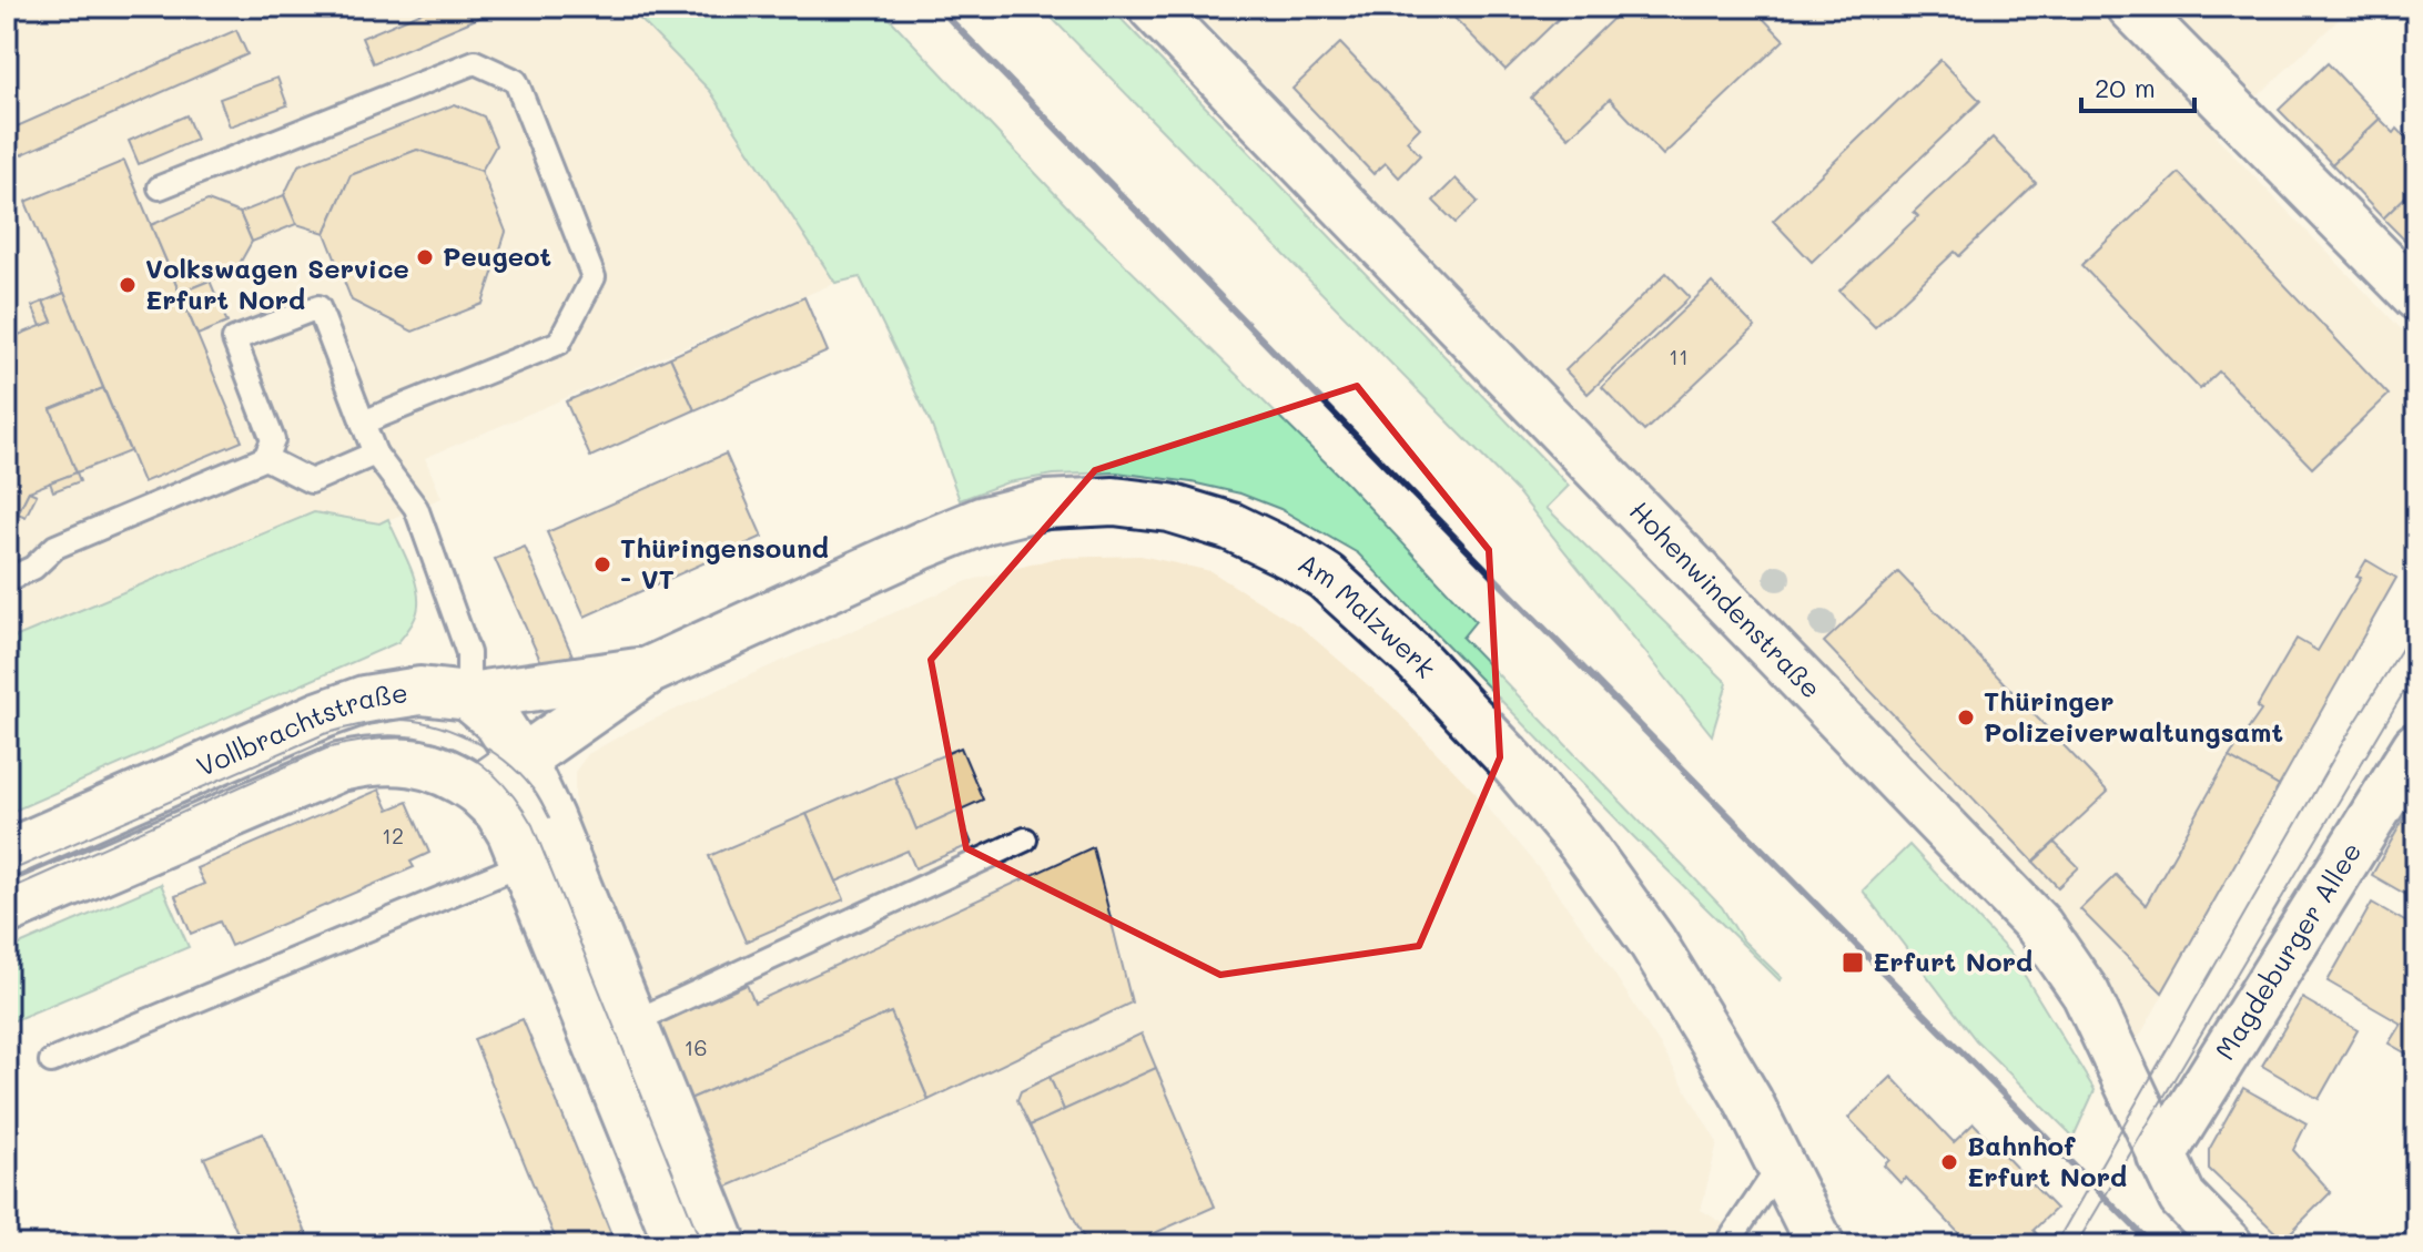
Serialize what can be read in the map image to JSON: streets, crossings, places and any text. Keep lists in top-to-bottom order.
{
  "streets": {
    "street": [
      "Hohenwindenstraße",
      "Am Malzwerk",
      "Vollbrachtstraße",
      "Magdeburger Allee"
    ]
  },
  "crossings": [
    ["Hohenwindenstraße", "Magdeburger Allee"],
    ["Am Malzwerk", "Vollbrachtstraße"]
  ],
  "places": {
    "other": [
      "Peugeot",
      "Volkswagen Service Erfurt Nord",
      "Thüringensound - VT",
      "Thüringer Polizeiverwaltungsamt",
      "Bahnhof Erfurt Nord"
    ],
    "transit": ["Erfurt Nord"]
  },
  "house_numbers": ["11", "12", "16"],
  "scale_bar": "20 m"
}
